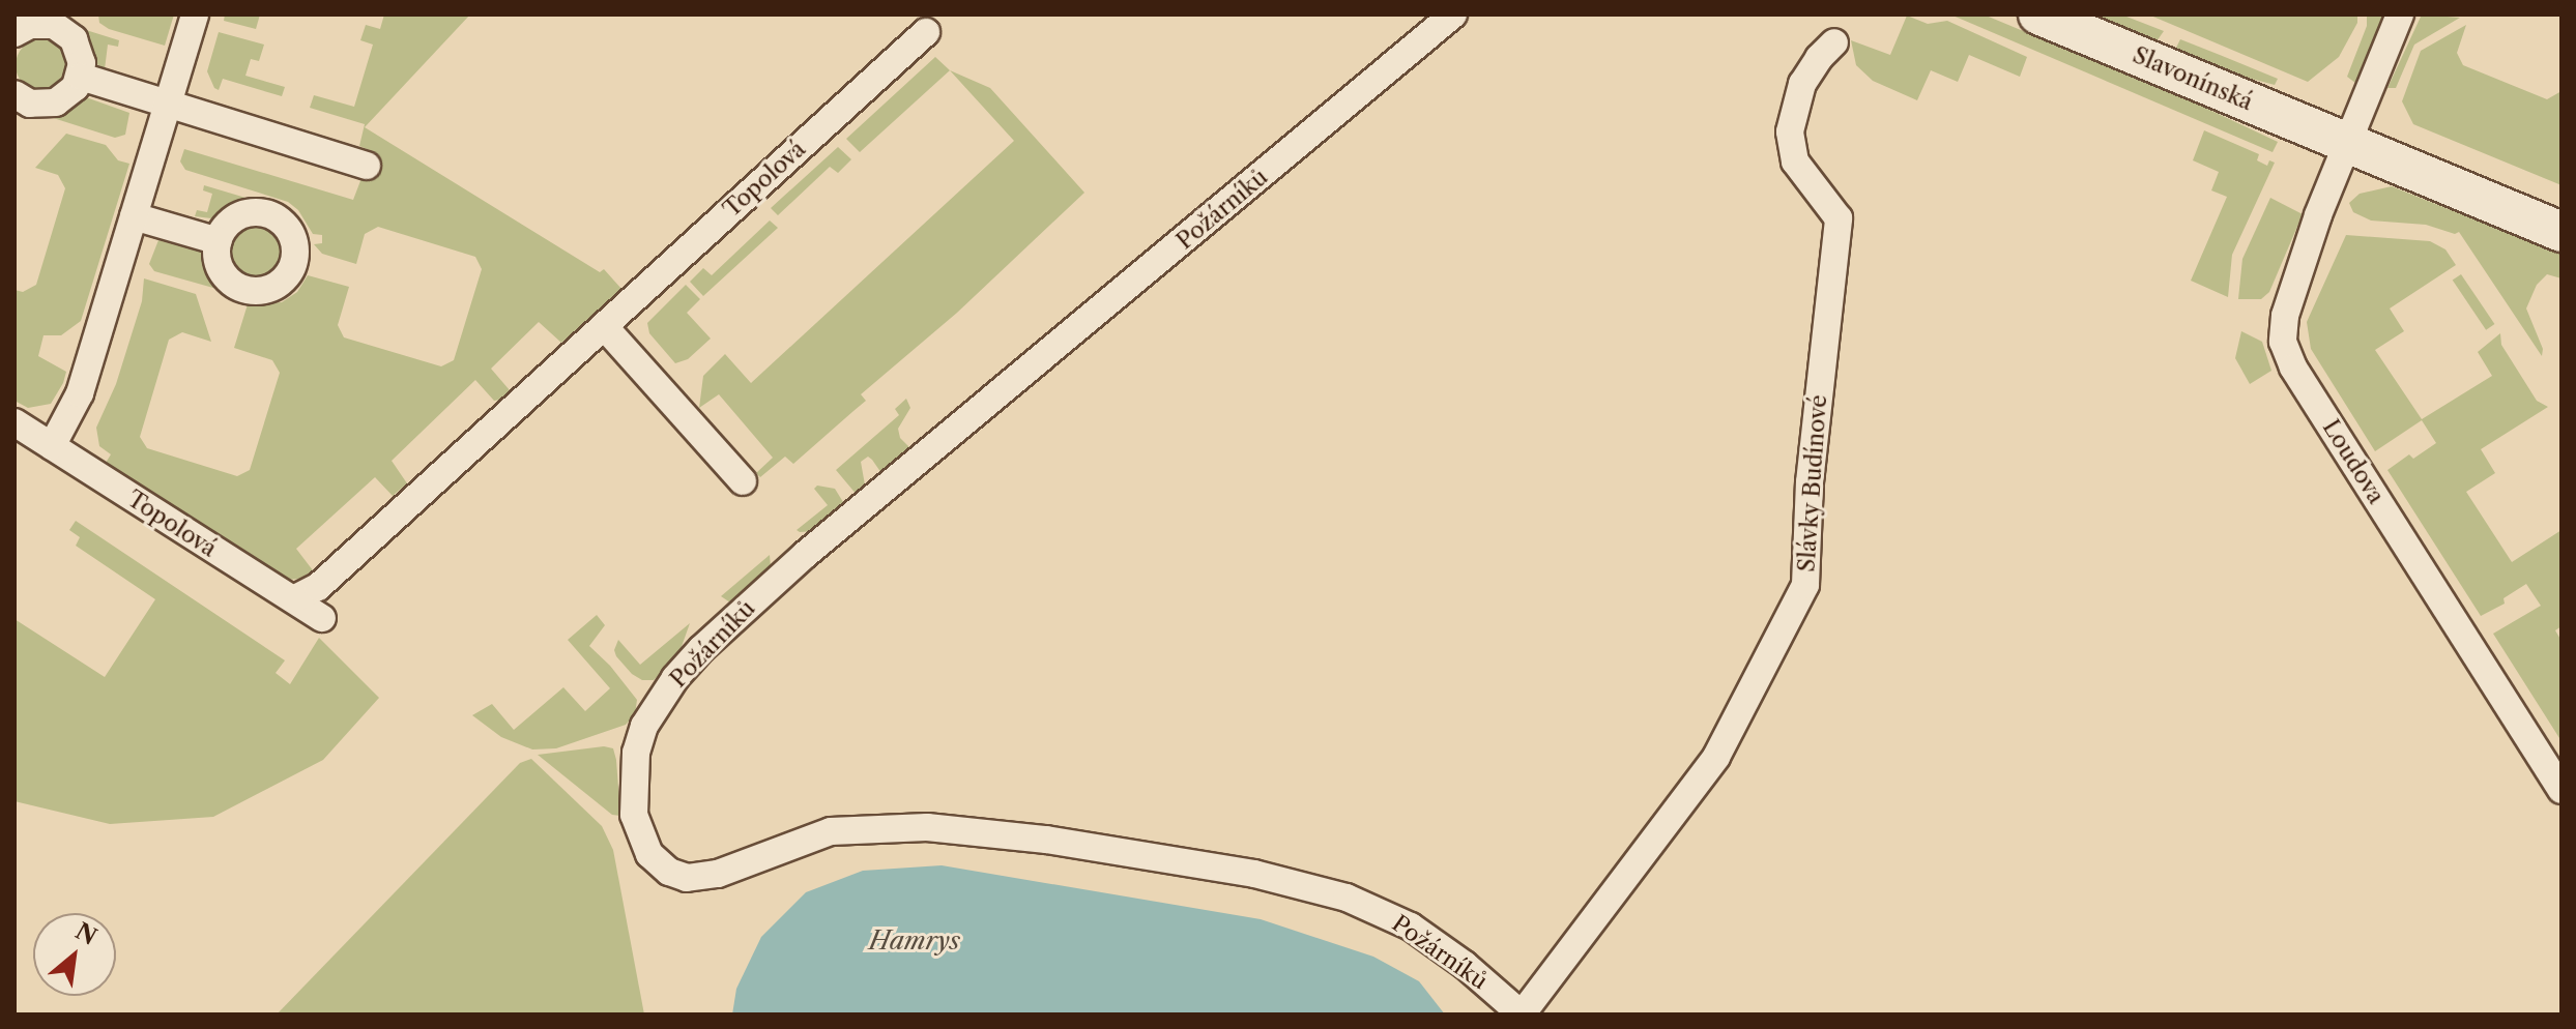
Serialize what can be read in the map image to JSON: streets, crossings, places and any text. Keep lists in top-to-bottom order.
{
  "streets": {
    "main road": ["Slavonínská"],
    "street": [
      "Topolová",
      "Požárníků",
      "Loudova",
      "Slávky Budínové"
    ]
  },
  "crossings": [
    ["Slavonínská", "Loudova"],
    ["Požárníků", "Slávky Budínové"]
  ],
  "water": ["Hamrys"],
  "north": "top right"
}
